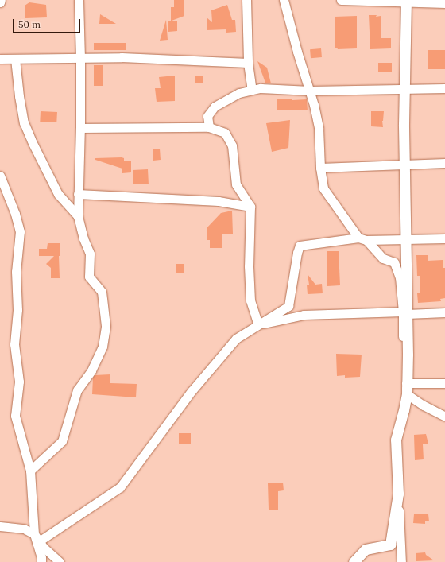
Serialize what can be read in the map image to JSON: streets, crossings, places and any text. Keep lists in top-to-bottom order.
{
  "scale_bar": "50 m"
}
